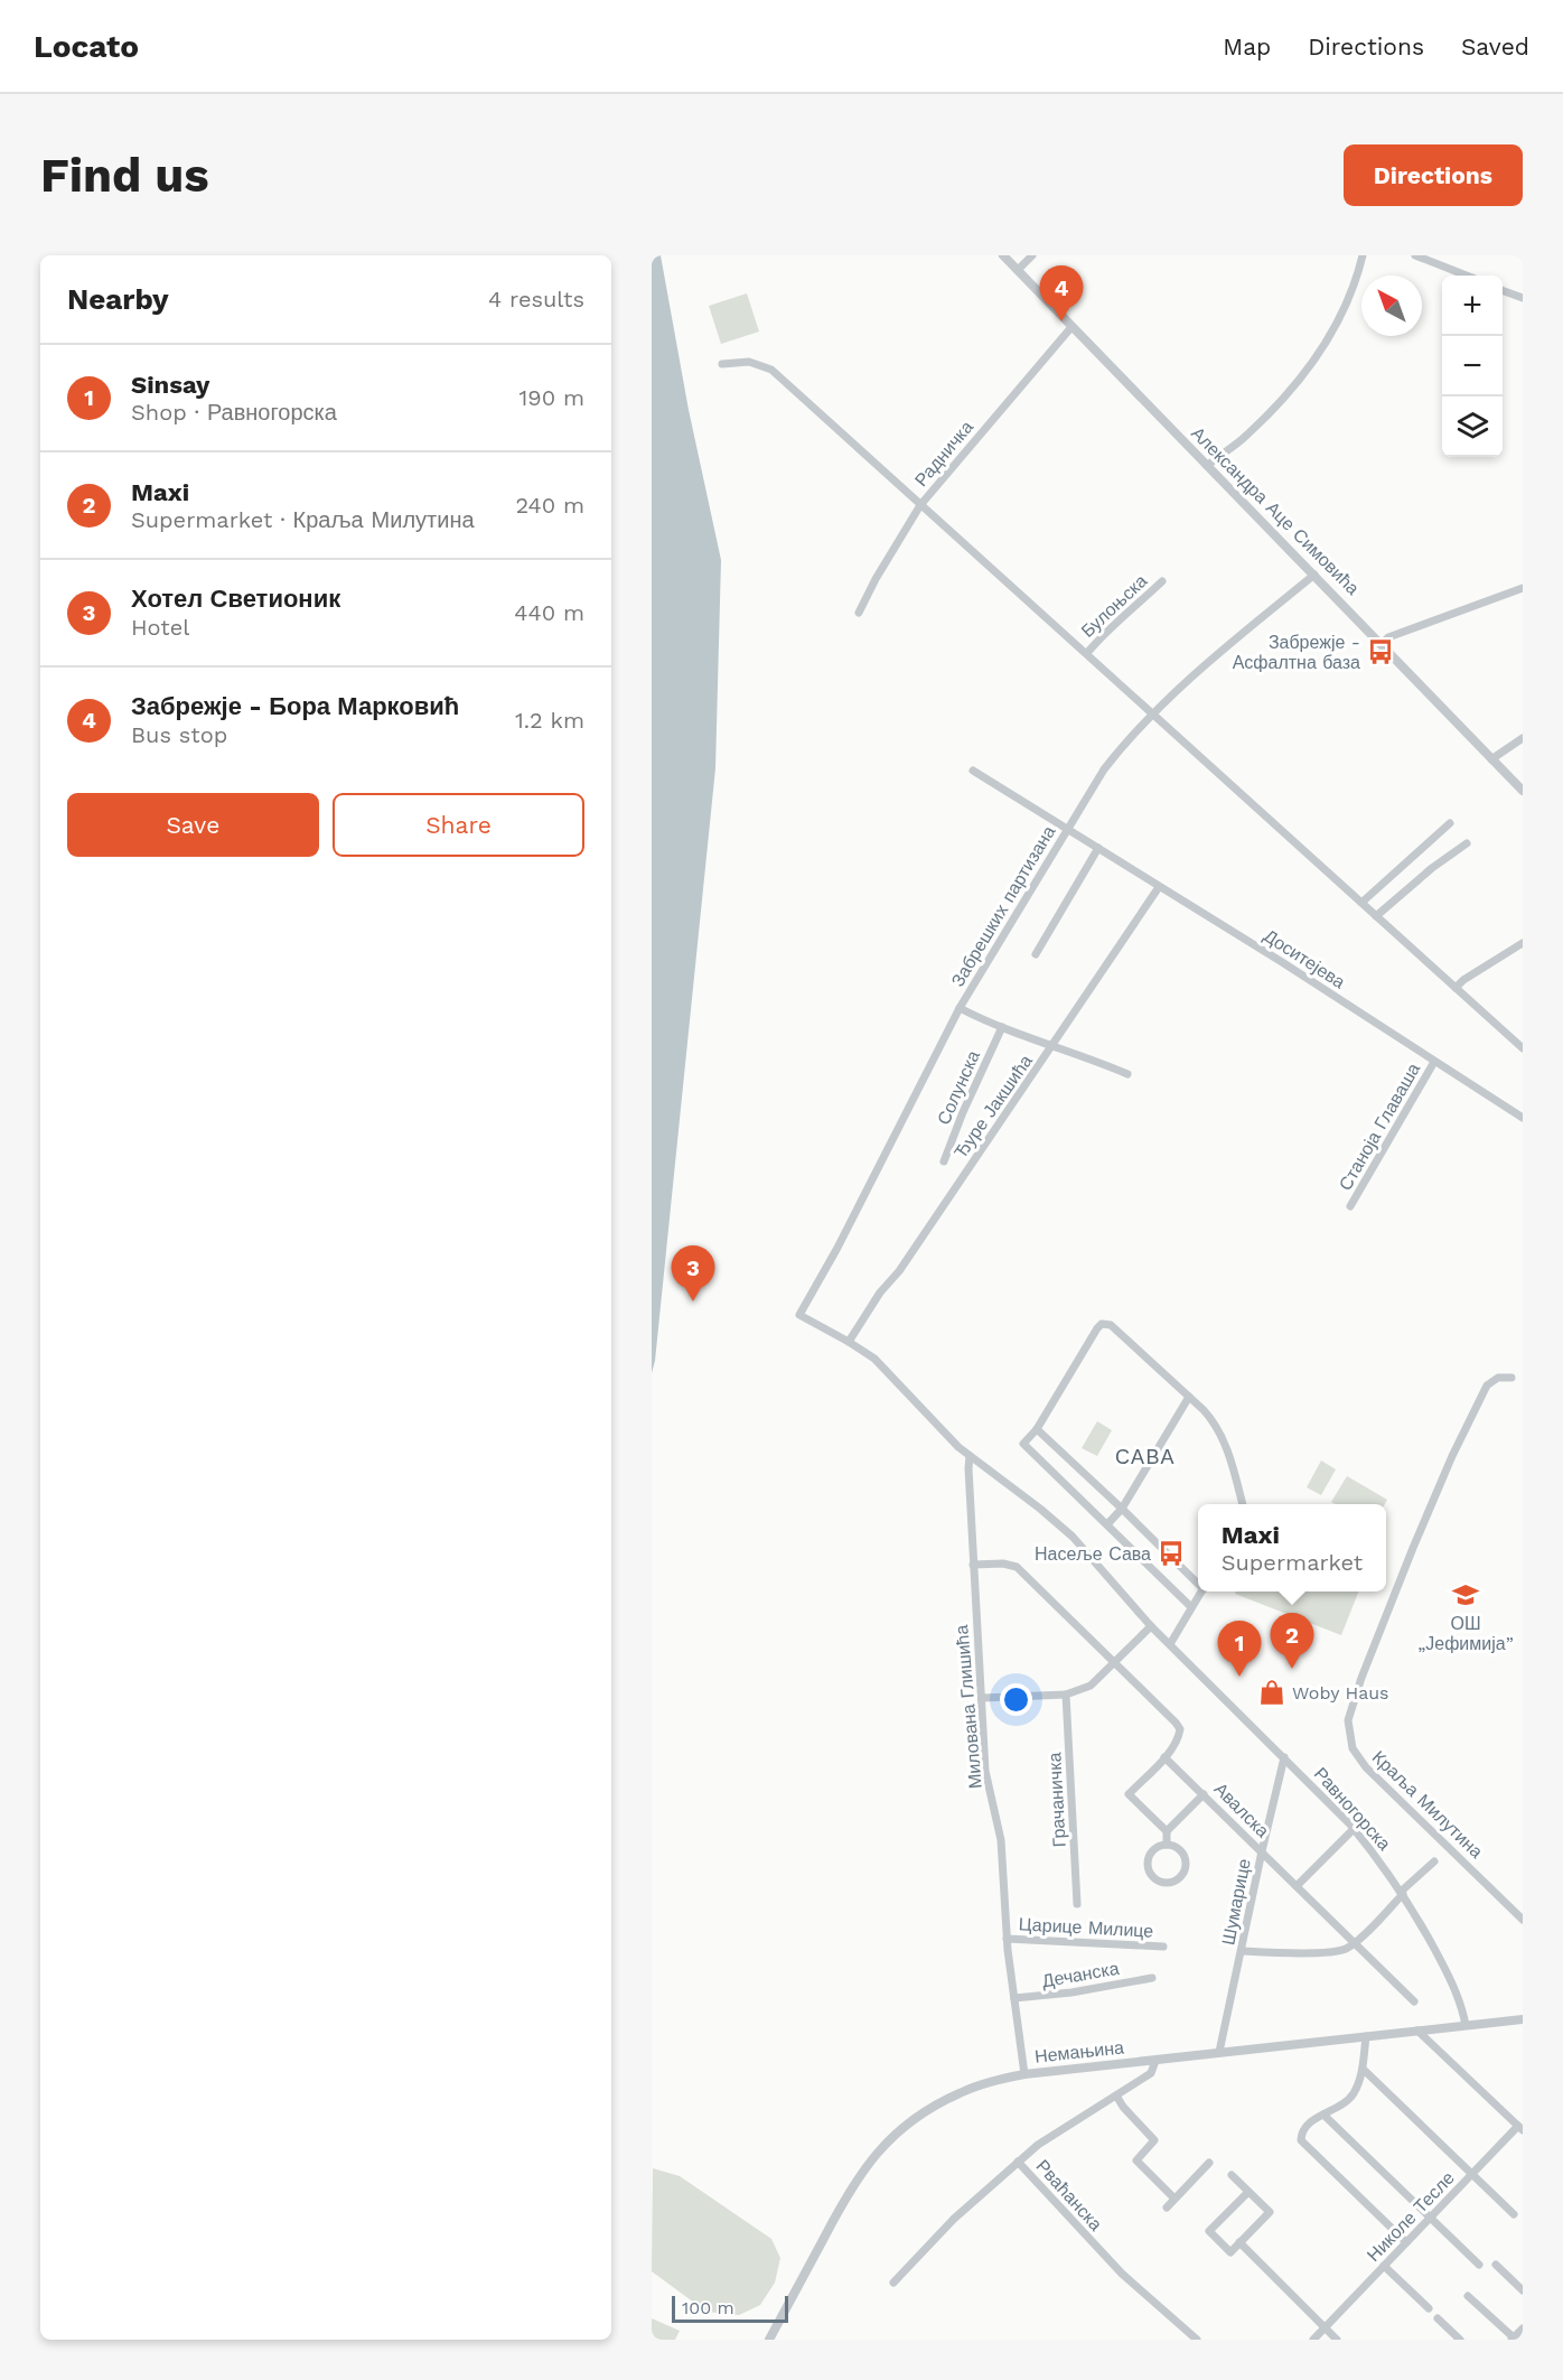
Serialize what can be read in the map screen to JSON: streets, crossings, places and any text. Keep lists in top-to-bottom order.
{
  "streets": {
    "street": [
      "Радничка",
      "Александра Аце Симовића",
      "Булоњска",
      "Забрешких партизана",
      "Доситејева",
      "Солунска",
      "Ђуре Јакшића",
      "Станоја Главаша",
      "Милована Глишића",
      "Грачаничка",
      "Краља Милутина",
      "Равногорска",
      "Авалска",
      "Шумарице",
      "Царице Милице",
      "Дечанска",
      "Немањина",
      "Рваћанска",
      "Николе Тесле"
    ]
  },
  "crossings": [
    ["Радничка", "Александра Аце Симовића"],
    ["Александра Аце Симовића", "Забрешких партизана"],
    ["Забрешких партизана", "Доситејева"],
    ["Забрешких партизана", "Равногорска"],
    ["Доситејева", "Ђуре Јакшића"],
    ["Доситејева", "Станоја Главаша"],
    ["Ђуре Јакшића", "Равногорска"],
    ["Милована Глишића", "Равногорска"],
    ["Милована Глишића", "Царице Милице"],
    ["Милована Глишића", "Дечанска"],
    ["Милована Глишића", "Немањина"],
    ["Равногорска", "Шумарице"],
    ["Равногорска", "Немањина"],
    ["Авалска", "Шумарице"],
    ["Шумарице", "Немањина"],
    ["Немањина", "Рваћанска"]
  ],
  "districts": ["САВА"],
  "places": {
    "bus stop": ["Забрежје - Асфалтна база", "Насеље Сава"],
    "school or university": ["ОШ „Јефимија”"],
    "shop": ["Woby Haus"]
  },
  "scale_bar": "100 m",
  "north": "top left",
  "page": {
    "header": "Locato",
    "nav": ["Map", "Directions", "Saved"],
    "buttons": [
      "Directions",
      ["Save", "Share"]
    ],
    "title": "Find us",
    "heading": ["Nearby", "4 results"],
    "pins": [
      "4",
      "3",
      "2",
      "1"
    ],
    "map_buttons": ["+", "−"],
    "list": [
      {
        "mark": "1",
        "name": "Sinsay",
        "note": "Shop · Равногорска",
        "value": "190 m"
      },
      {
        "mark": "2",
        "name": "Maxi",
        "note": "Supermarket · Краља Милутина",
        "value": "240 m"
      },
      {
        "mark": "3",
        "name": "Хотел Светионик",
        "note": "Hotel",
        "value": "440 m"
      },
      {
        "mark": "4",
        "name": "Забрежје - Бора Марковић",
        "note": "Bus stop",
        "value": "1.2 km"
      }
    ],
    "popup": ["Maxi", "Supermarket"],
    "scale": "100 m"
  }
}
